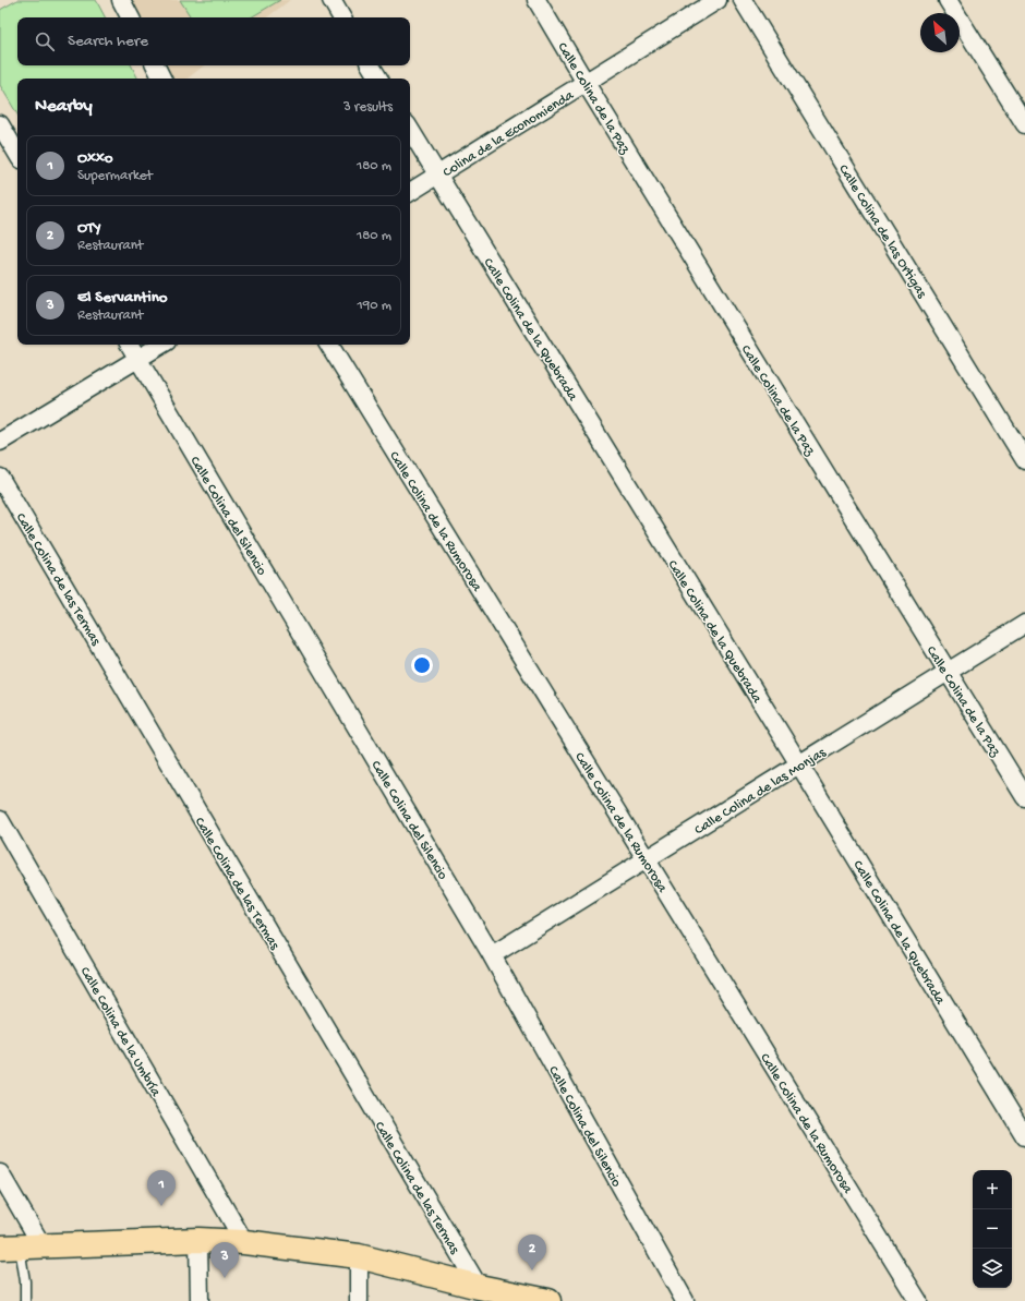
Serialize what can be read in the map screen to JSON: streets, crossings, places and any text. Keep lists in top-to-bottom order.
{
  "streets": {
    "street": [
      "Calle Colina de la Paz",
      "Colina de la Economienda",
      "Calle Colina de las Ortigas",
      "Calle Colina de la Quebrada",
      "Calle Colina del Silencio",
      "Calle Colina de la Rumorosa",
      "Calle Colina de las Termas",
      "Calle Colina de las Monjas",
      "Calle Colina de la Umbría"
    ]
  },
  "crossings": [
    ["Calle Colina de la Paz", "Colina de la Economienda"],
    ["Calle Colina de la Paz", "Calle Colina de las Monjas"],
    ["Colina de la Economienda", "Calle Colina de la Quebrada"],
    ["Calle Colina de la Quebrada", "Calle Colina de las Monjas"],
    ["Calle Colina del Silencio", "Calle Colina de las Monjas"],
    ["Calle Colina de la Rumorosa", "Calle Colina de las Monjas"]
  ],
  "north": "top left",
  "page": {
    "search": "Search here",
    "heading": ["Nearby", "3 results"],
    "list": [
      {
        "mark": "1",
        "name": "Oxxo",
        "note": "Supermarket",
        "value": "180 m"
      },
      {
        "mark": "2",
        "name": "OTY",
        "note": "Restaurant",
        "value": "180 m"
      },
      {
        "mark": "3",
        "name": "El Servantino",
        "note": "Restaurant",
        "value": "190 m"
      }
    ],
    "map_buttons": ["+", "−"],
    "pins": ["1", "2", "3"]
  }
}
